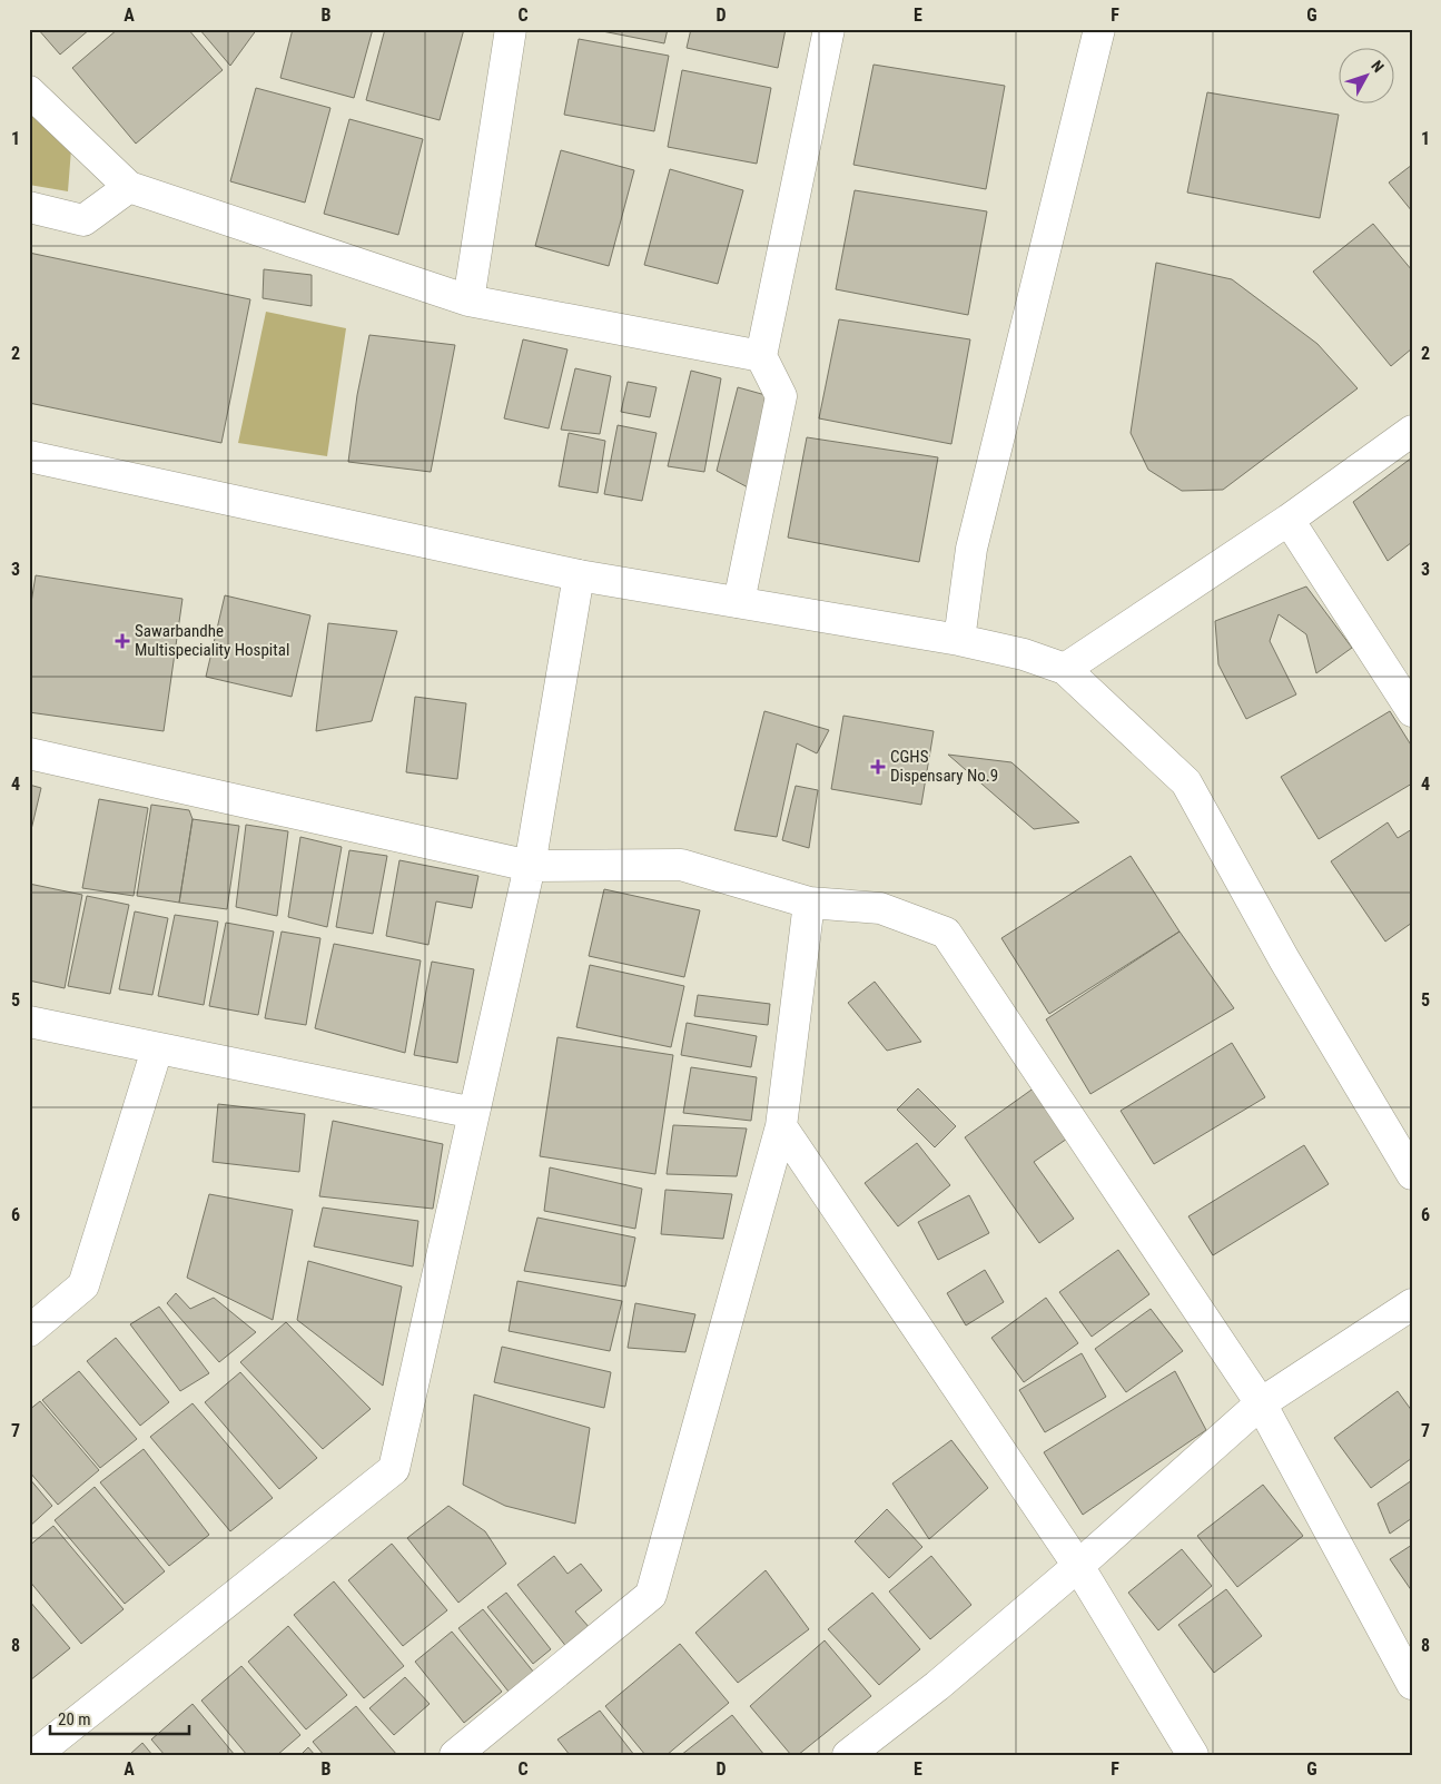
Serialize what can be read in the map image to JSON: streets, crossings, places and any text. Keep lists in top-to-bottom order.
{
  "places": {
    "health": ["Sawarbandhe Multispeciality Hospital", "CGHS Dispensary No.9"]
  },
  "scale_bar": "20 m",
  "north": "top right",
  "grid": {
    "columns": [
      "A",
      "B",
      "C",
      "D",
      "E",
      "F",
      "G"
    ],
    "rows": [
      "1",
      "2",
      "3",
      "4",
      "5",
      "6",
      "7",
      "8"
    ]
  }
}
